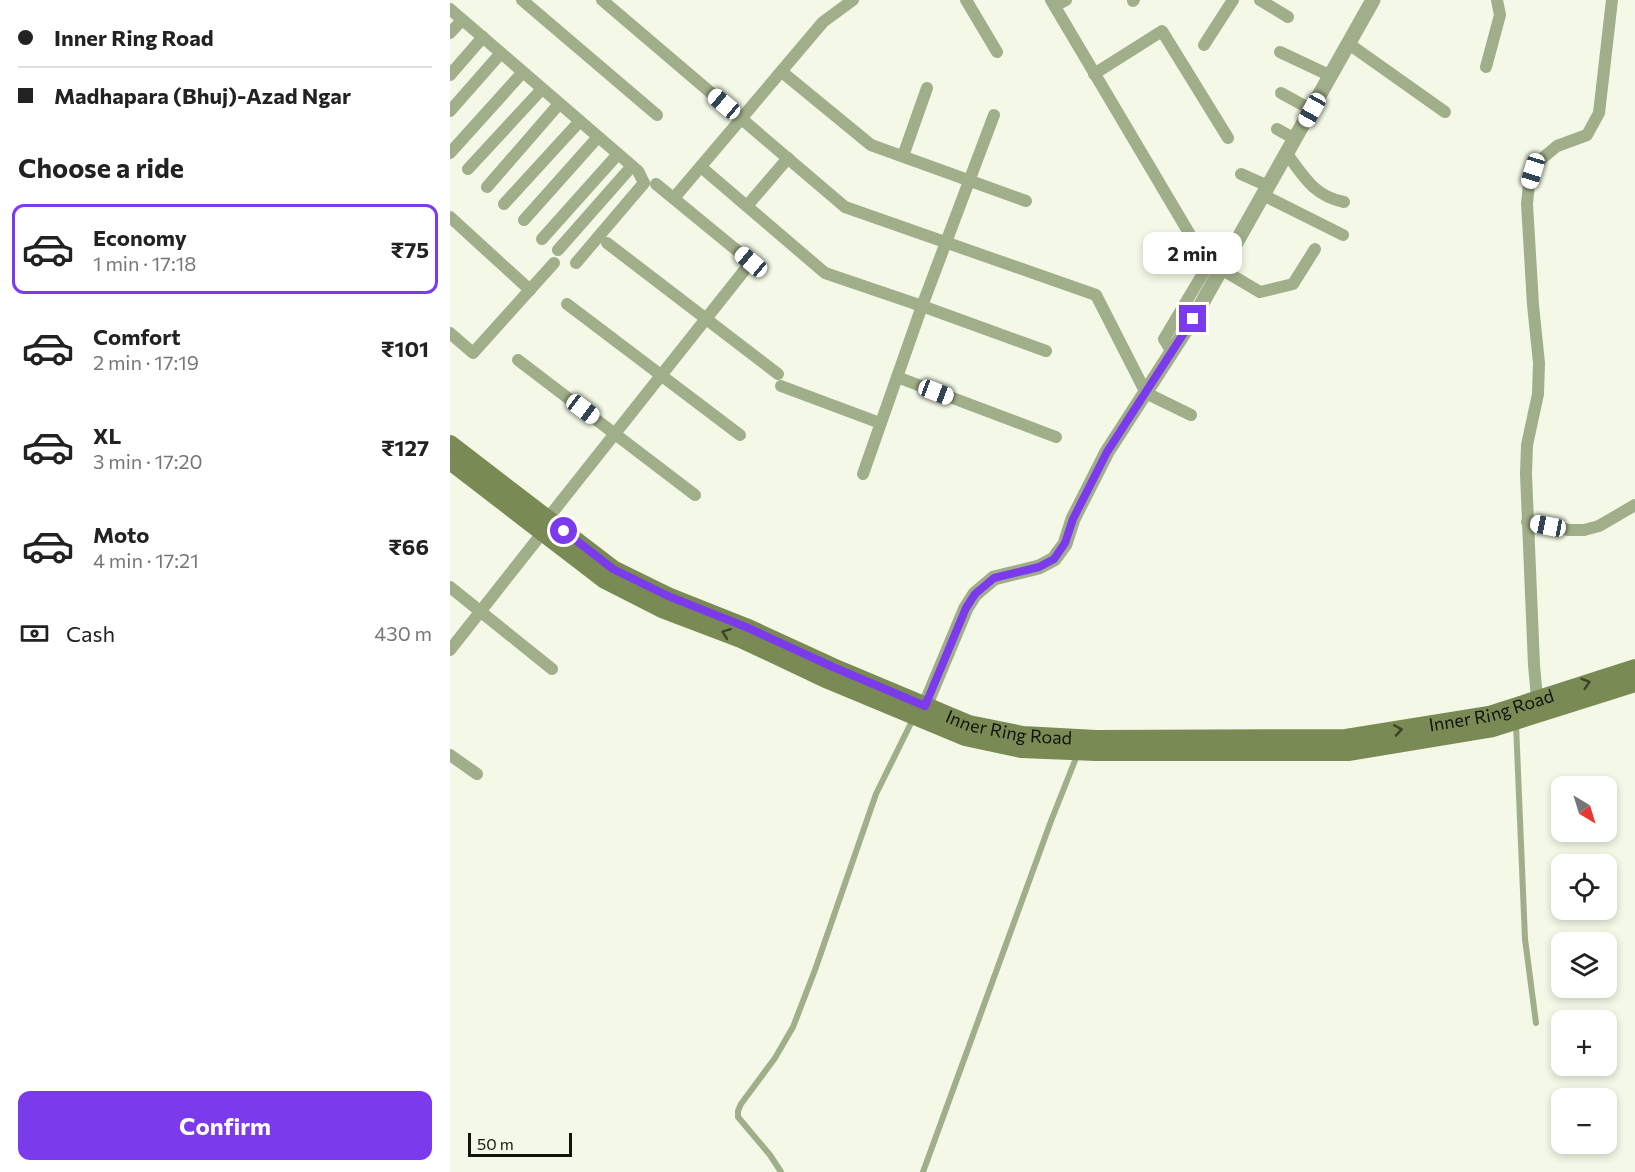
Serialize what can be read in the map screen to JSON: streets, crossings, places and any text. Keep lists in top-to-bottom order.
{
  "streets": {
    "main road": ["Inner Ring Road"]
  },
  "scale_bar": "50 m",
  "north": "bottom right",
  "page": {
    "banner": ["Inner Ring Road", "Madhapara (Bhuj)-Azad Ngar"],
    "heading": "Choose a ride",
    "list": [
      {
        "name": "Economy",
        "note": "1 min · 17:18",
        "value": "₹75"
      },
      {
        "name": "Comfort",
        "note": "2 min · 17:19",
        "value": "₹101"
      },
      {
        "name": "XL",
        "note": "3 min · 17:20",
        "value": "₹127"
      },
      {
        "name": "Moto",
        "note": "4 min · 17:21",
        "value": "₹66"
      }
    ],
    "bubble": "2 min",
    "pay": ["Cash", "430 m"],
    "map_buttons": ["+", "−"],
    "buttons": "Confirm",
    "scale": "50 m"
  }
}
